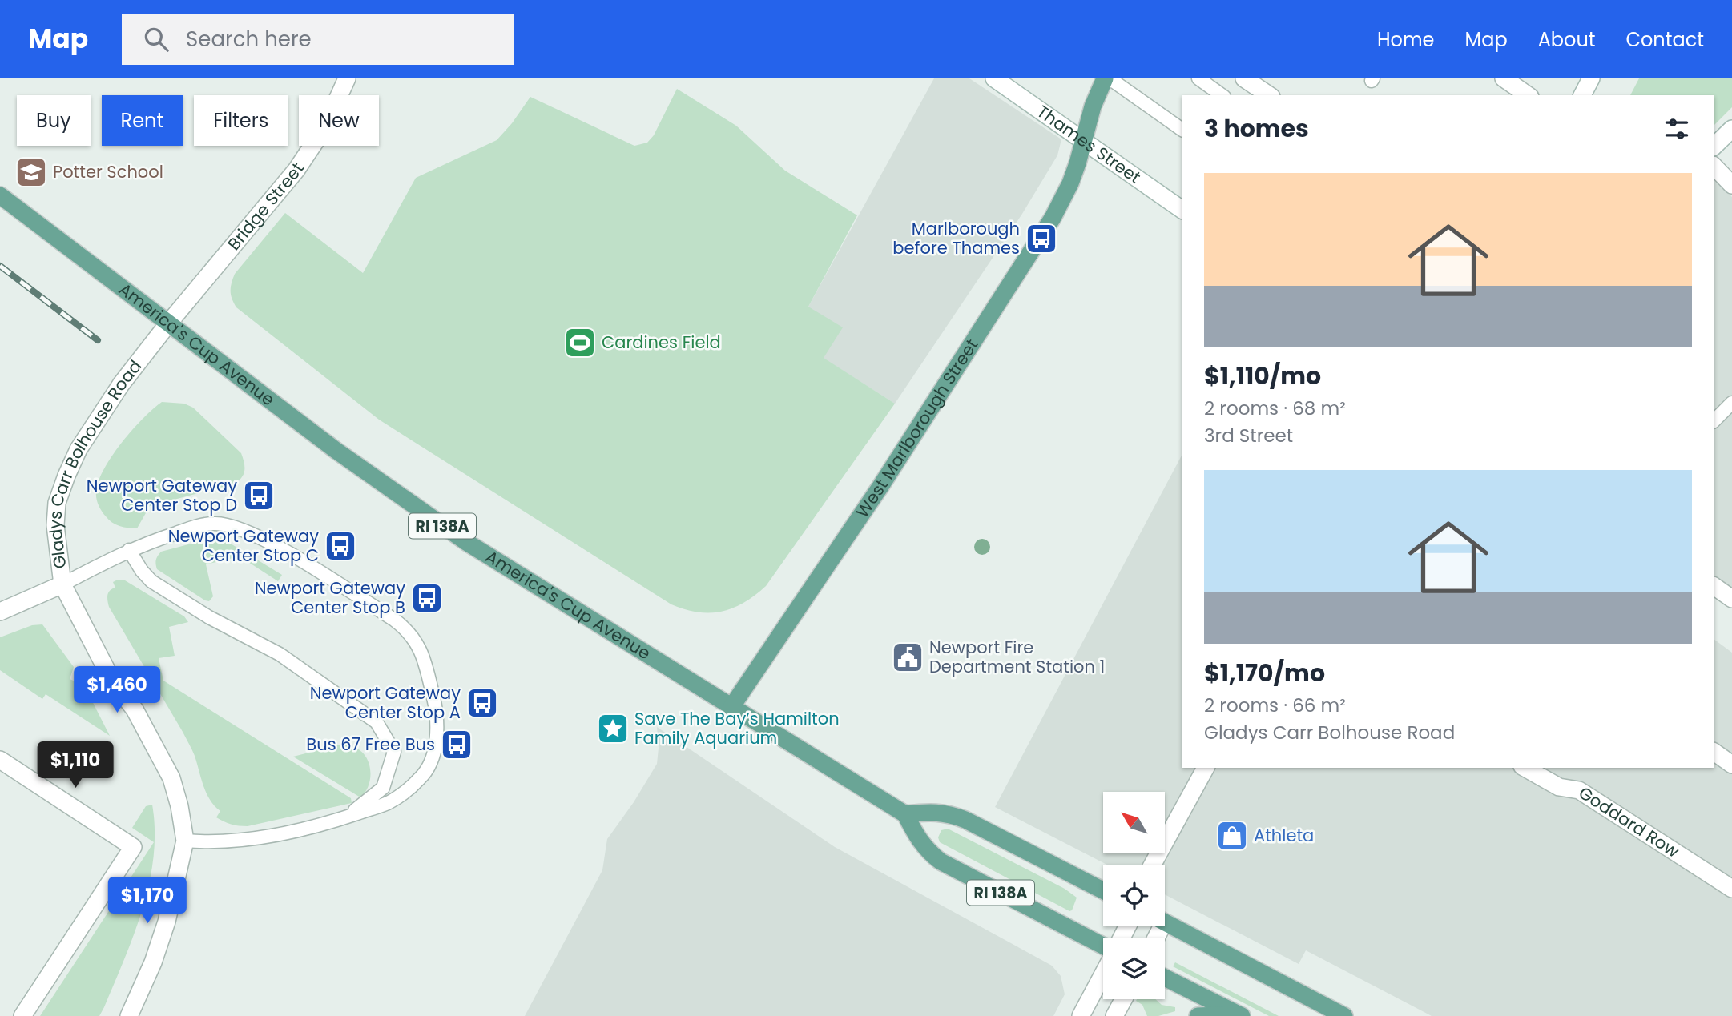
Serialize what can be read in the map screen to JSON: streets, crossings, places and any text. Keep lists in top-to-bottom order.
{
  "streets": {
    "main road": ["America's Cup Avenue", "West Marlborough Street", "RI 138A"],
    "street": [
      "Thames Street",
      "Bridge Street",
      "Gladys Carr Bolhouse Road",
      "Goddard Row"
    ]
  },
  "crossings": [
    ["Thames Street", "West Marlborough Street"],
    ["Bridge Street", "America's Cup Avenue"],
    ["Bridge Street", "Gladys Carr Bolhouse Road"],
    ["America's Cup Avenue", "West Marlborough Street"],
    ["America's Cup Avenue", "Gladys Carr Bolhouse Road"],
    ["America's Cup Avenue", "RI 138A"]
  ],
  "places": {
    "school or university": ["Potter School"],
    "bus stop": [
      "Marlborough before Thames",
      "Newport Gateway Center Stop D",
      "Newport Gateway Center Stop C",
      "Newport Gateway Center Stop B",
      "Newport Gateway Center Stop A",
      "Bus 67 Free Bus"
    ],
    "sports": ["Cardines Field"],
    "public building": ["Newport Fire Department Station 1"],
    "place": ["Save The Bay’s Hamilton Family Aquarium"],
    "shop": ["Athleta"]
  },
  "north": "top left",
  "page": {
    "header": "Map",
    "search": "Search here",
    "nav": [
      "Home",
      "Map",
      "About",
      "Contact"
    ],
    "chip": [
      "Buy",
      "Rent",
      "Filters",
      "New"
    ],
    "heading": "3 homes",
    "list": [
      {
        "name": "$1,110/mo",
        "note": "2 rooms · 68 m² · 3rd Street"
      },
      {
        "name": "$1,170/mo",
        "note": "2 rooms · 66 m² · Gladys Carr Bolhouse Road"
      }
    ],
    "price": ["$1,460", "$1,110", "$1,170"]
  }
}
